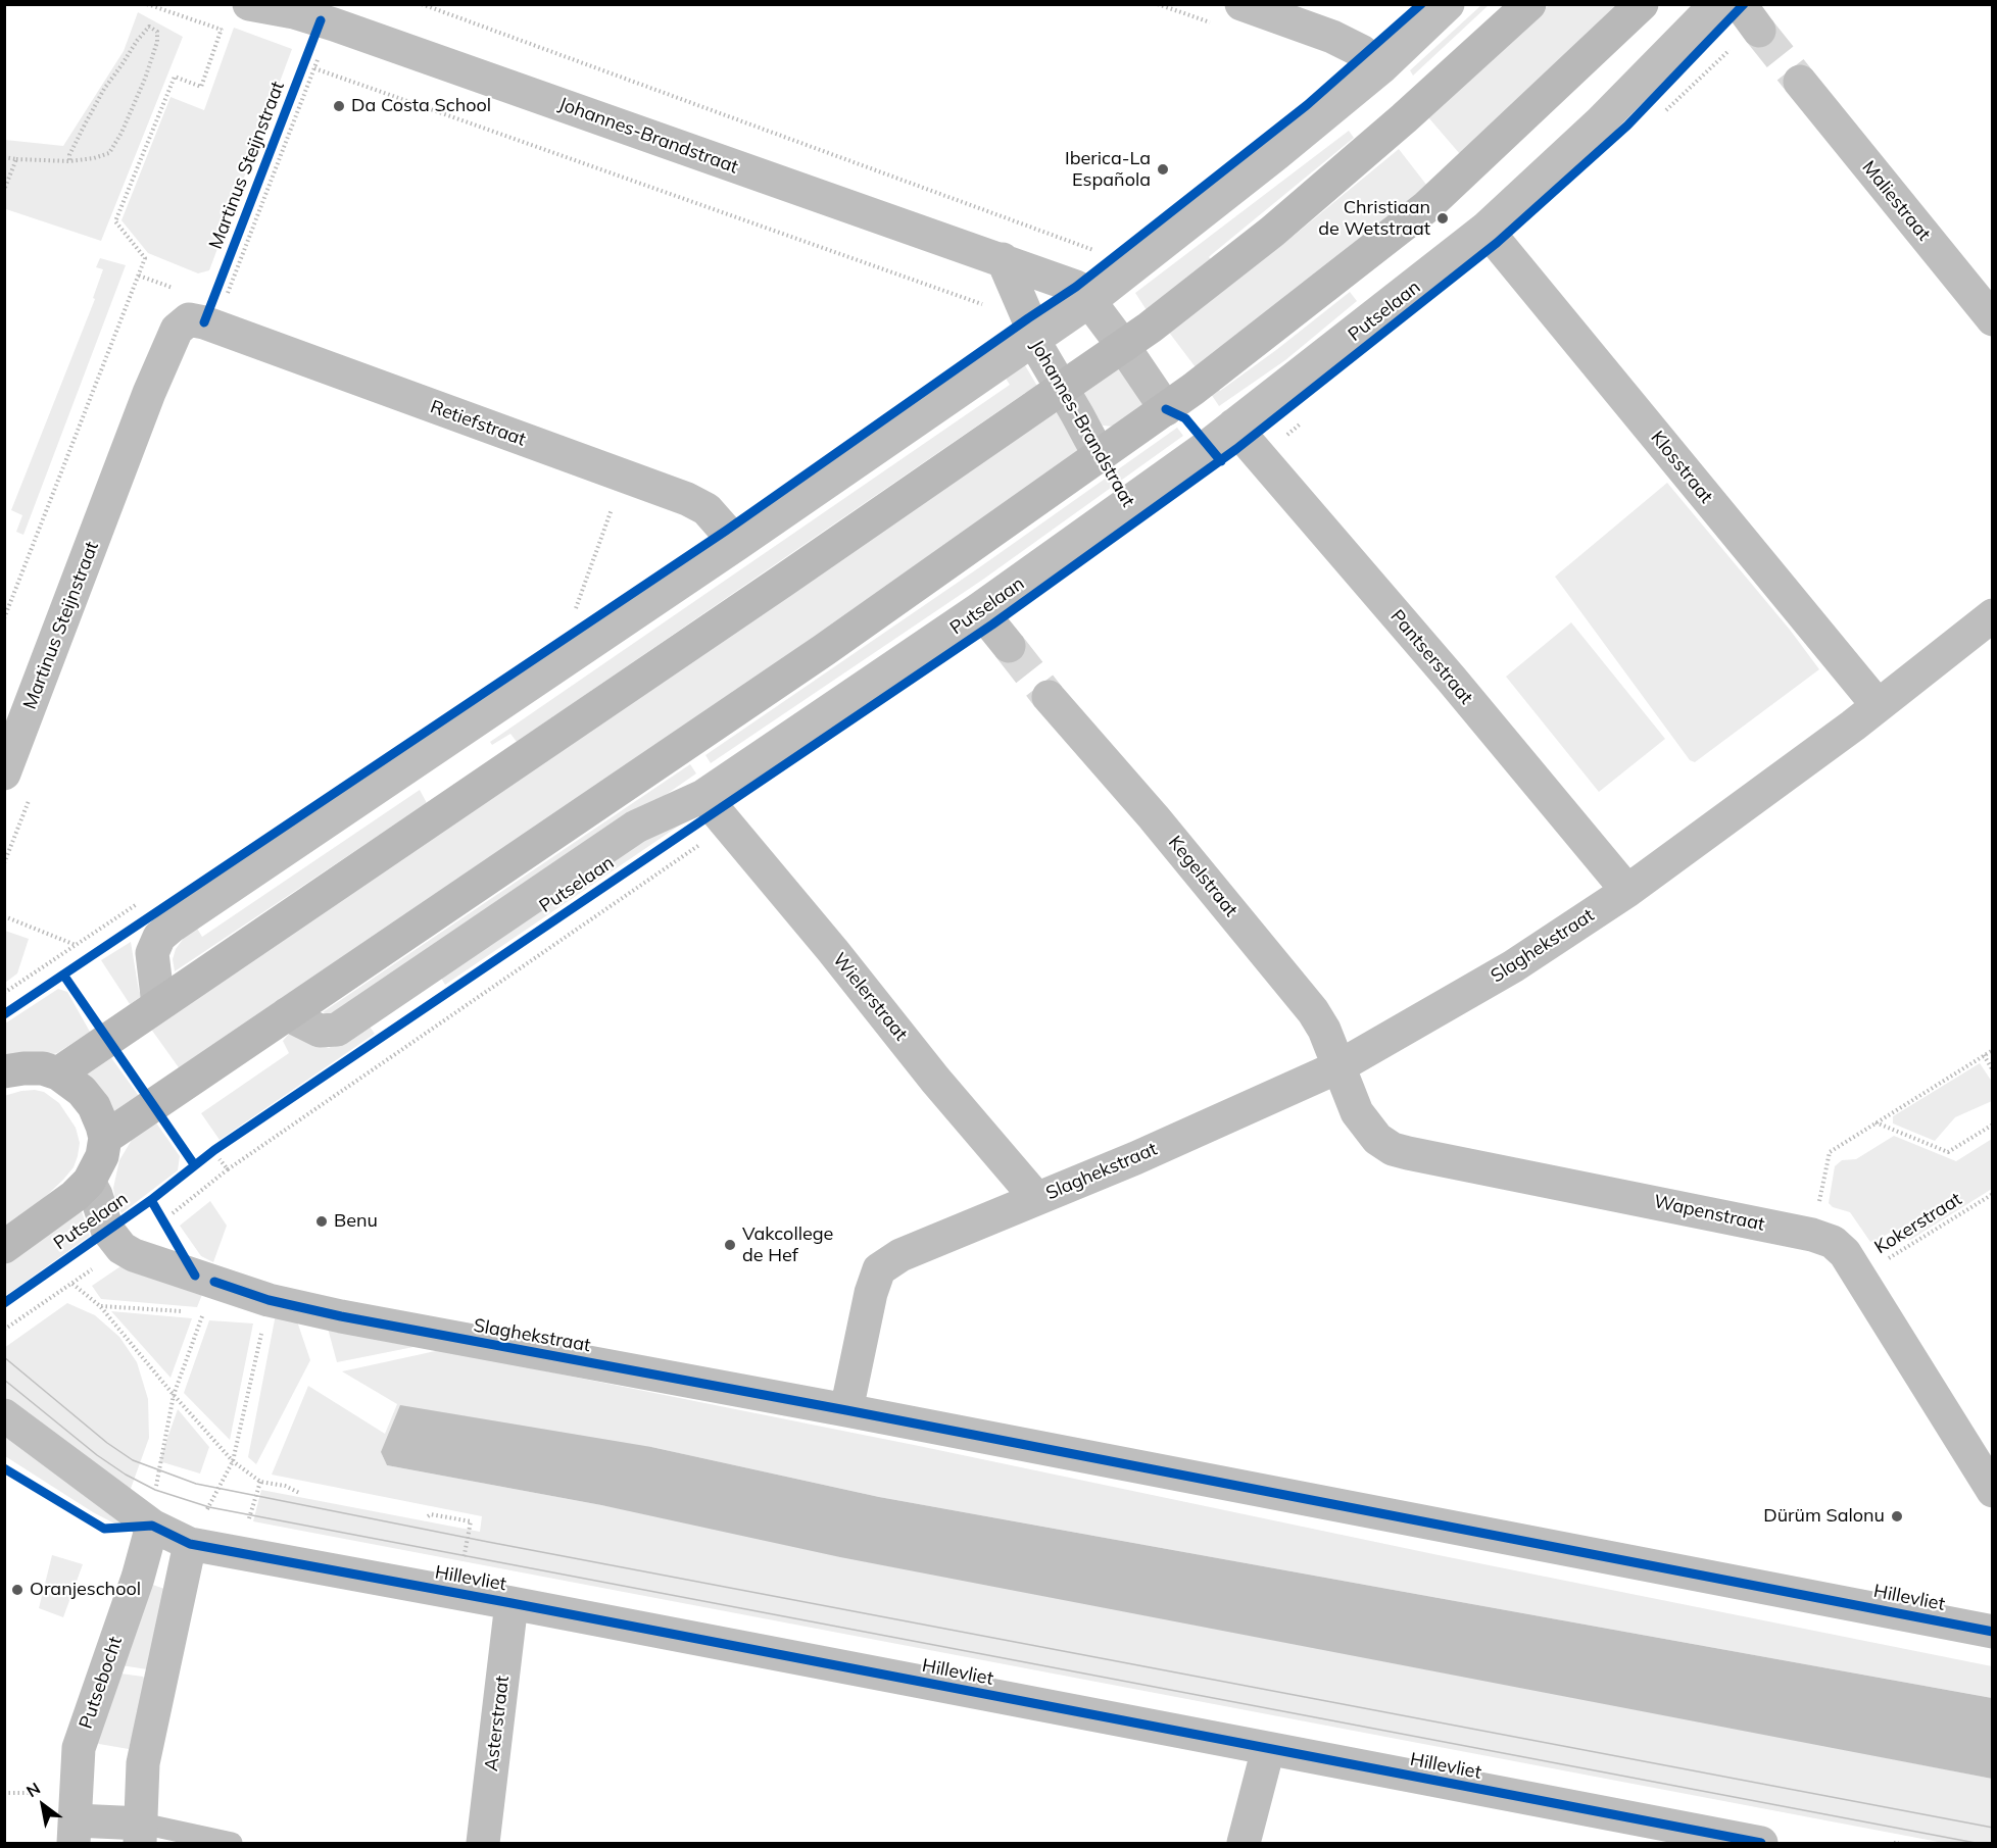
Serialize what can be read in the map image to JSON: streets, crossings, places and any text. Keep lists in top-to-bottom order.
{
  "streets": {
    "street": [
      "Johannes-Brandstraat",
      "Martinus Steijnstraat",
      "Maliestraat",
      "Putselaan",
      "Retiefstraat",
      "Klosstraat",
      "Pantserstraat",
      "Kegelstraat",
      "Slaghekstraat",
      "Wielerstraat",
      "Wapenstraat",
      "Hillevliet",
      "Putsebocht",
      "Asterstraat"
    ],
    "path": ["Kokerstraat"]
  },
  "crossings": [
    ["Martinus Steijnstraat", "Retiefstraat"],
    ["Putselaan", "Klosstraat"],
    ["Putselaan", "Pantserstraat"],
    ["Putselaan", "Wielerstraat"],
    ["Klosstraat", "Slaghekstraat"],
    ["Pantserstraat", "Slaghekstraat"],
    ["Kegelstraat", "Slaghekstraat"],
    ["Kegelstraat", "Wapenstraat"],
    ["Slaghekstraat", "Wielerstraat"],
    ["Slaghekstraat", "Wapenstraat"],
    ["Slaghekstraat", "Hillevliet"],
    ["Wapenstraat", "Kokerstraat"],
    ["Hillevliet", "Putsebocht"],
    ["Hillevliet", "Asterstraat"]
  ],
  "places": [
    "Da Costa School",
    "Iberica-La Española",
    "Christiaan de Wetstraat",
    "Benu",
    "Vakcollege de Hef",
    "Dürüm Salonu",
    "Oranjeschool"
  ],
  "north": "top left"
}
